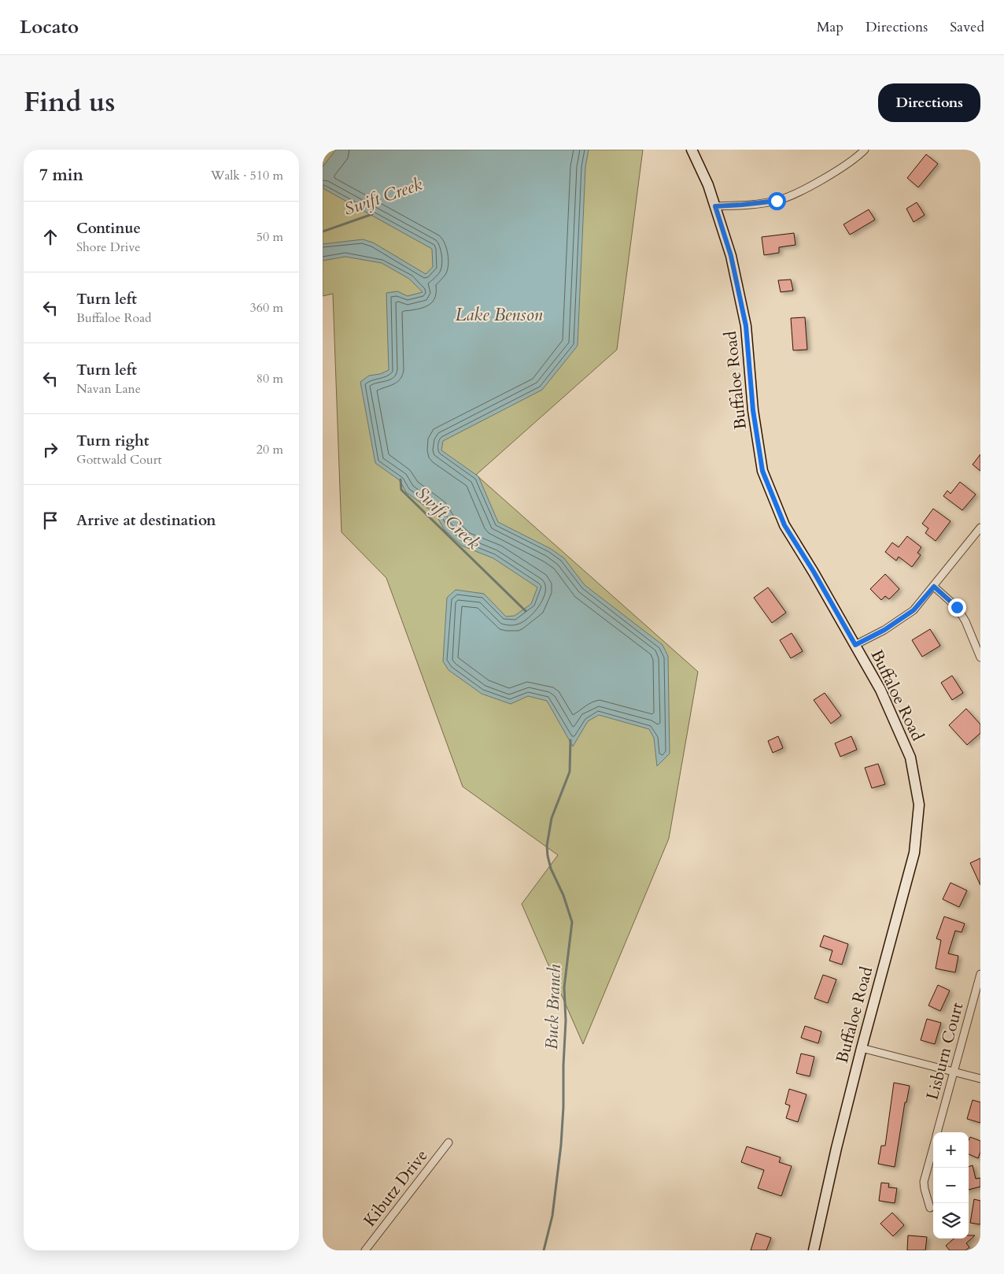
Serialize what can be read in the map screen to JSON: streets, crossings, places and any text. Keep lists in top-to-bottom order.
{
  "streets": {
    "street": ["Buffaloe Road", "Lisburn Court", "Kibutz Drive"]
  },
  "water": ["Swift Creek", "Lake Benson", "Buck Branch"],
  "page": {
    "header": "Locato",
    "nav": ["Map", "Directions", "Saved"],
    "title": "Find us",
    "buttons": "Directions",
    "heading": ["7 min", "Walk · 510 m"],
    "list": [
      ["Continue", "Shore Drive", "50 m"],
      ["Turn left", "Buffaloe Road", "360 m"],
      ["Turn left", "Navan Lane", "80 m"],
      ["Turn right", "Gottwald Court", "20 m"],
      "Arrive at destination"
    ],
    "map_buttons": ["+", "−"]
  }
}
